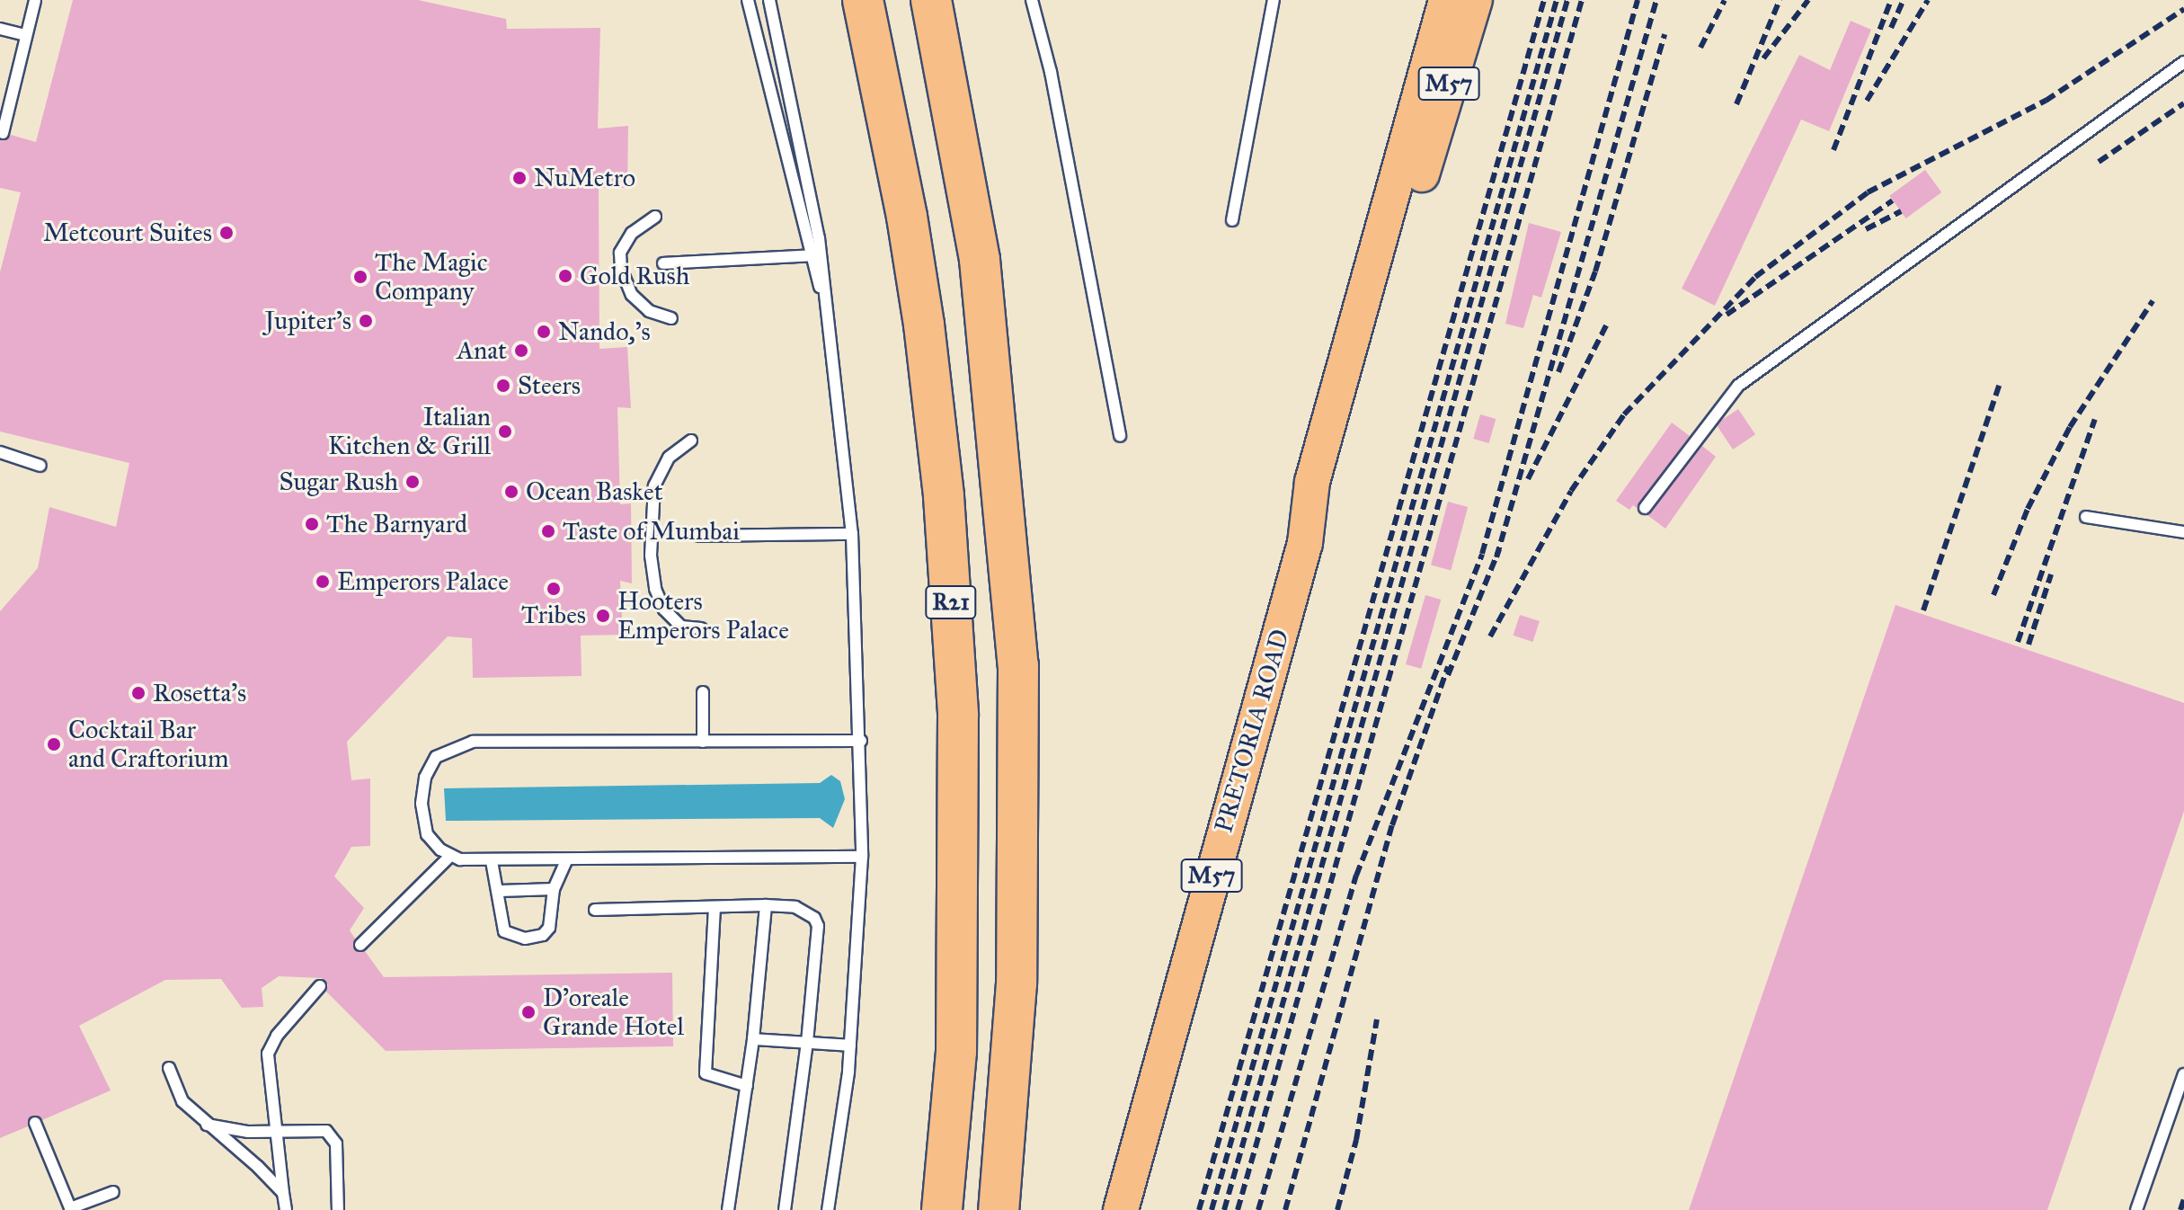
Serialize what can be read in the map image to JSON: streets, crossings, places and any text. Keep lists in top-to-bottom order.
{
  "streets": {
    "highway": ["R21"],
    "main road": ["M57", "PRETORIA ROAD"]
  },
  "places": [
    "NuMetro",
    "Metcourt Suites",
    "Gold Rush",
    "The Magic Company",
    "Jupiter's",
    "Nando,'s",
    "Anat",
    "Steers",
    "Italian Kitchen & Grill",
    "Sugar Rush",
    "Ocean Basket",
    "The Barnyard",
    "Taste of Mumbai",
    "Emperors Palace",
    "Tribes",
    "Hooters Emperors Palace",
    "Rosetta's",
    "Cocktail Bar and Craftorium",
    "D'oreale Grande Hotel"
  ]
}
